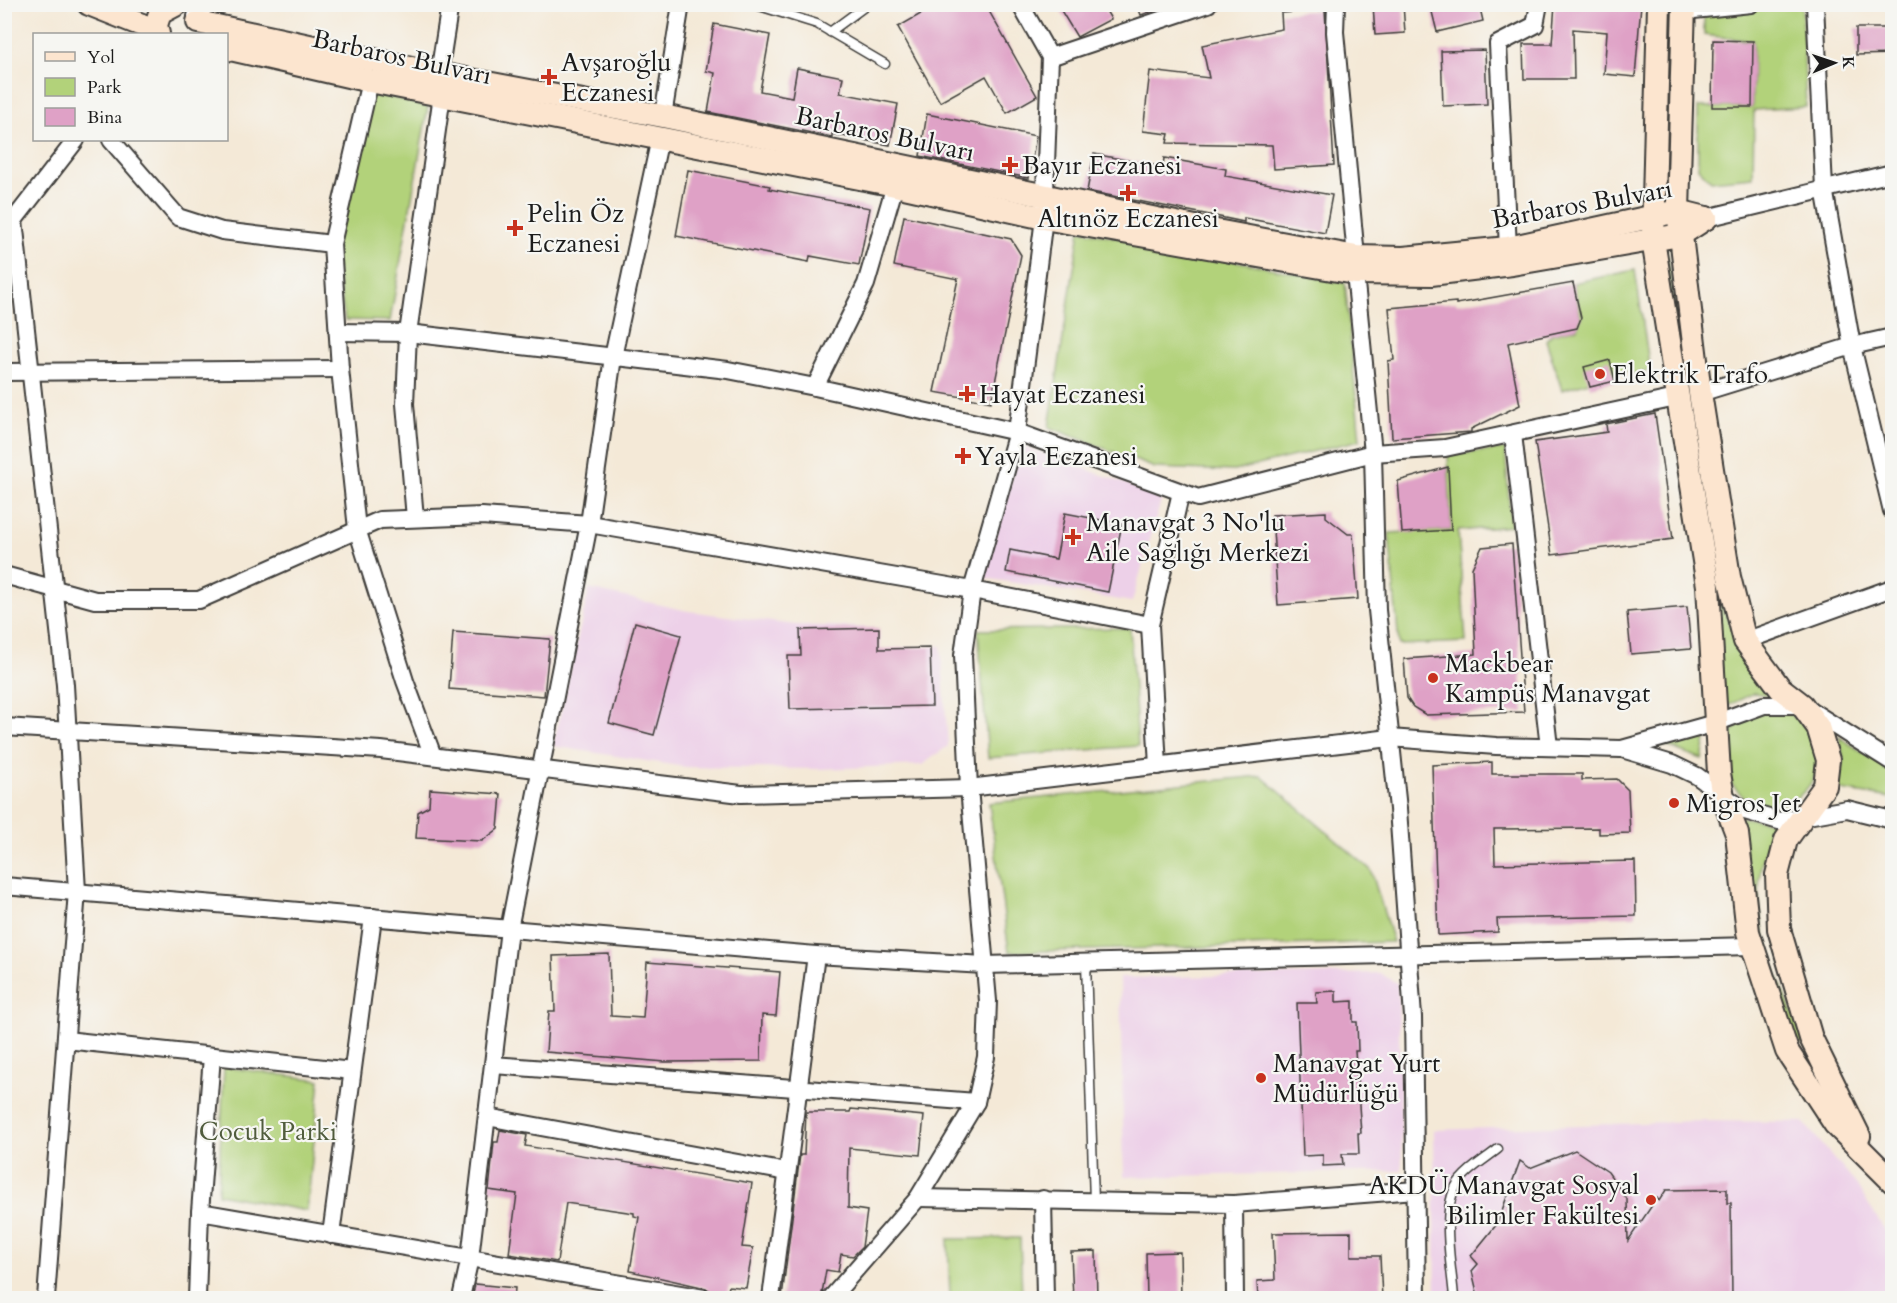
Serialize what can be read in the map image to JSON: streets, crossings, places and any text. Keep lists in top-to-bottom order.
{
  "streets": {
    "street": ["Barbaros Bulvarı"]
  },
  "parks": ["Cocuk Parki"],
  "places": {
    "health": [
      "Avşaroğlu Eczanesi",
      "Bayır Eczanesi",
      "Altınöz Eczanesi",
      "Pelin Öz Eczanesi",
      "Hayat Eczanesi",
      "Yayla Eczanesi",
      "Manavgat 3 No'lu Aile Sağlığı Merkezi"
    ],
    "other": [
      "Elektrik Trafo",
      "Mackbear Kampüs Manavgat",
      "Migros Jet",
      "Manavgat Yurt Müdürlüğü",
      "AKDÜ Manavgat Sosyal Bilimler Fakültesi"
    ]
  },
  "legend": ["Yol", "Park", "Bina"],
  "north": "right"
}
